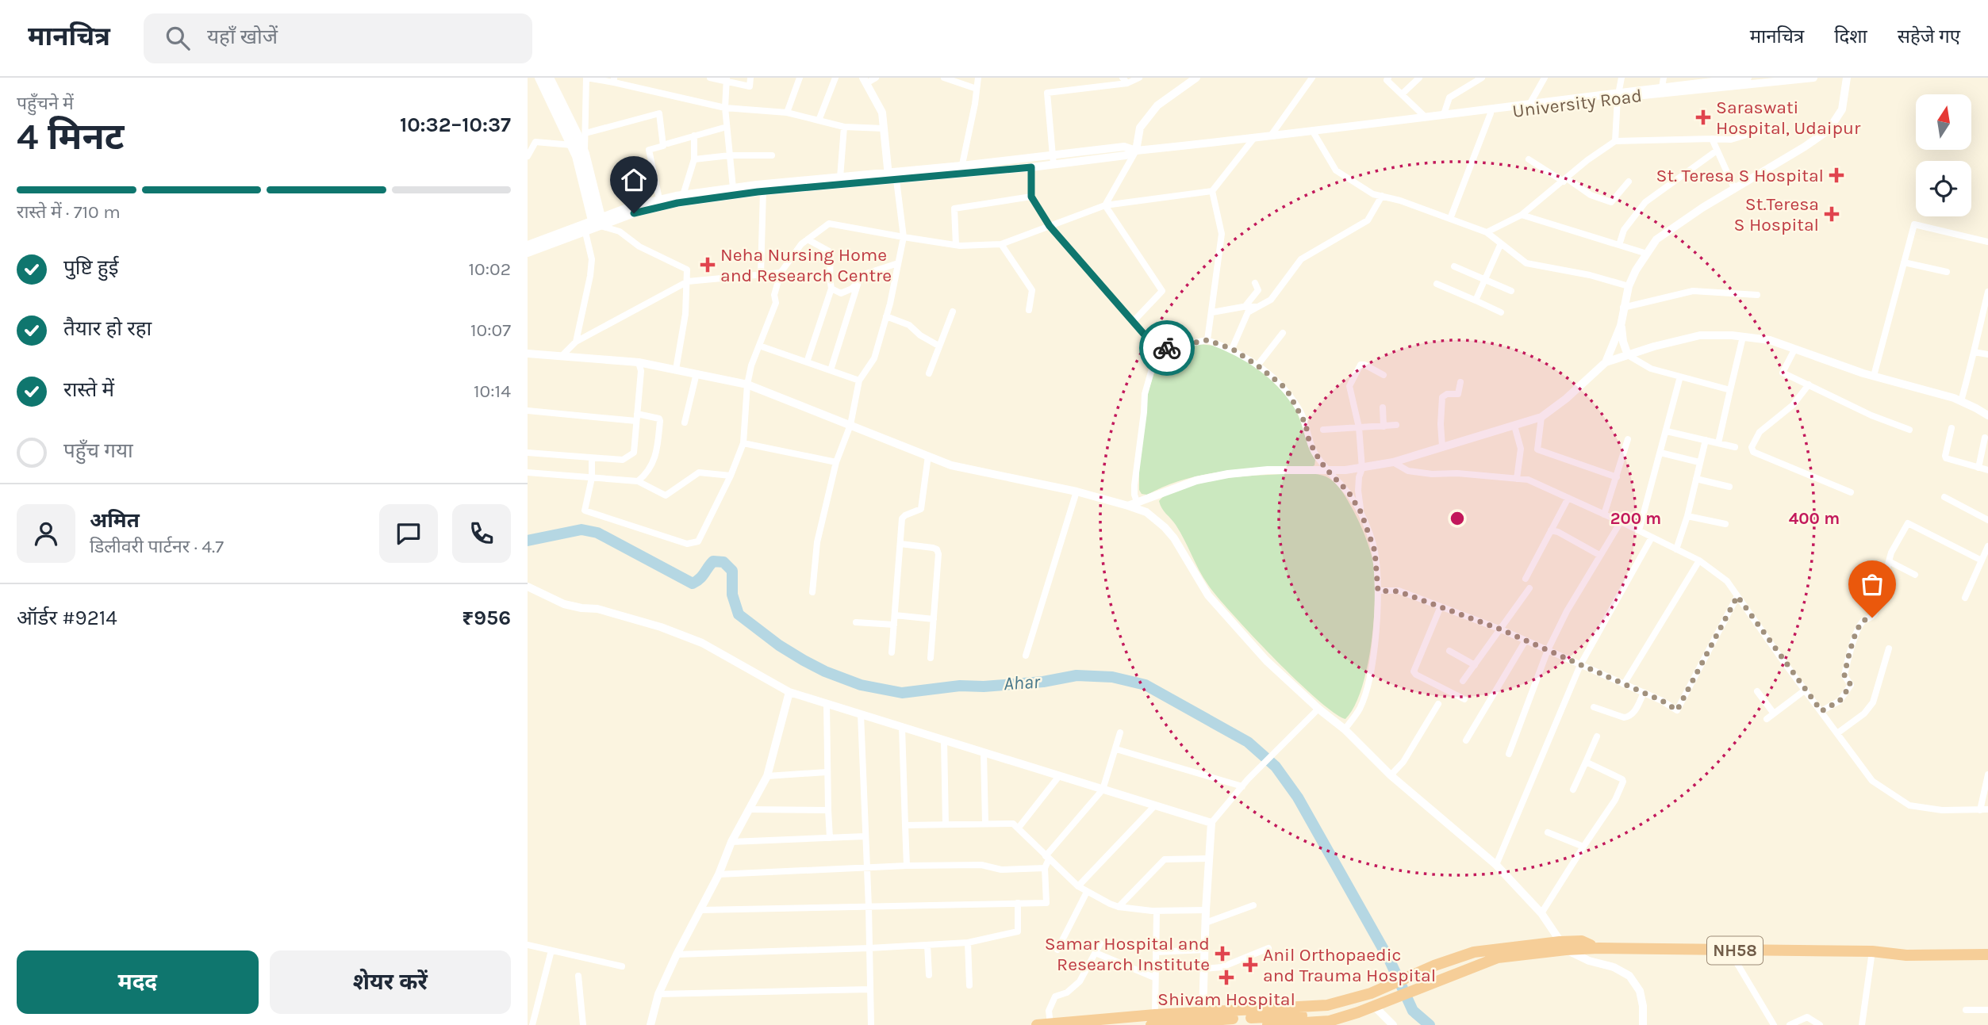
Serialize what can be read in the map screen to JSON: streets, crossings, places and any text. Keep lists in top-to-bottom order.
{
  "streets": {
    "highway": ["NH58"],
    "street": ["University Road"]
  },
  "water": ["Ahar"],
  "places": {
    "health": [
      "Saraswati Hospital, Udaipur",
      "St. Teresa S Hospital",
      "St.Teresa S Hospital",
      "Neha Nursing Home and Research Centre",
      "Samar Hospital and Research Institute",
      "Anil Orthopaedic and Trauma Hospital",
      "Shivam Hospital"
    ]
  },
  "north": "top",
  "page": {
    "header": "मानचित्र",
    "search": "यहाँ खोजें",
    "nav": ["मानचित्र", "दिशा", "सहेजे गए"],
    "heading": ["4 मिनट", "पहुँचने में", "10:32–10:37"],
    "panel": [
      "अमित",
      "डिलीवरी पार्टनर · 4.7",
      "ऑर्डर #9214",
      "₹956"
    ],
    "bar": "रास्ते में · 710 m",
    "list": [
      ["पुष्टि हुई", "10:02"],
      ["तैयार हो रहा", "10:07"],
      ["रास्ते में", "10:14"],
      "पहुँच गया"
    ],
    "buttons": ["मदद", "शेयर करें"]
  },
  "rings": ["200 m", "400 m"]
}
